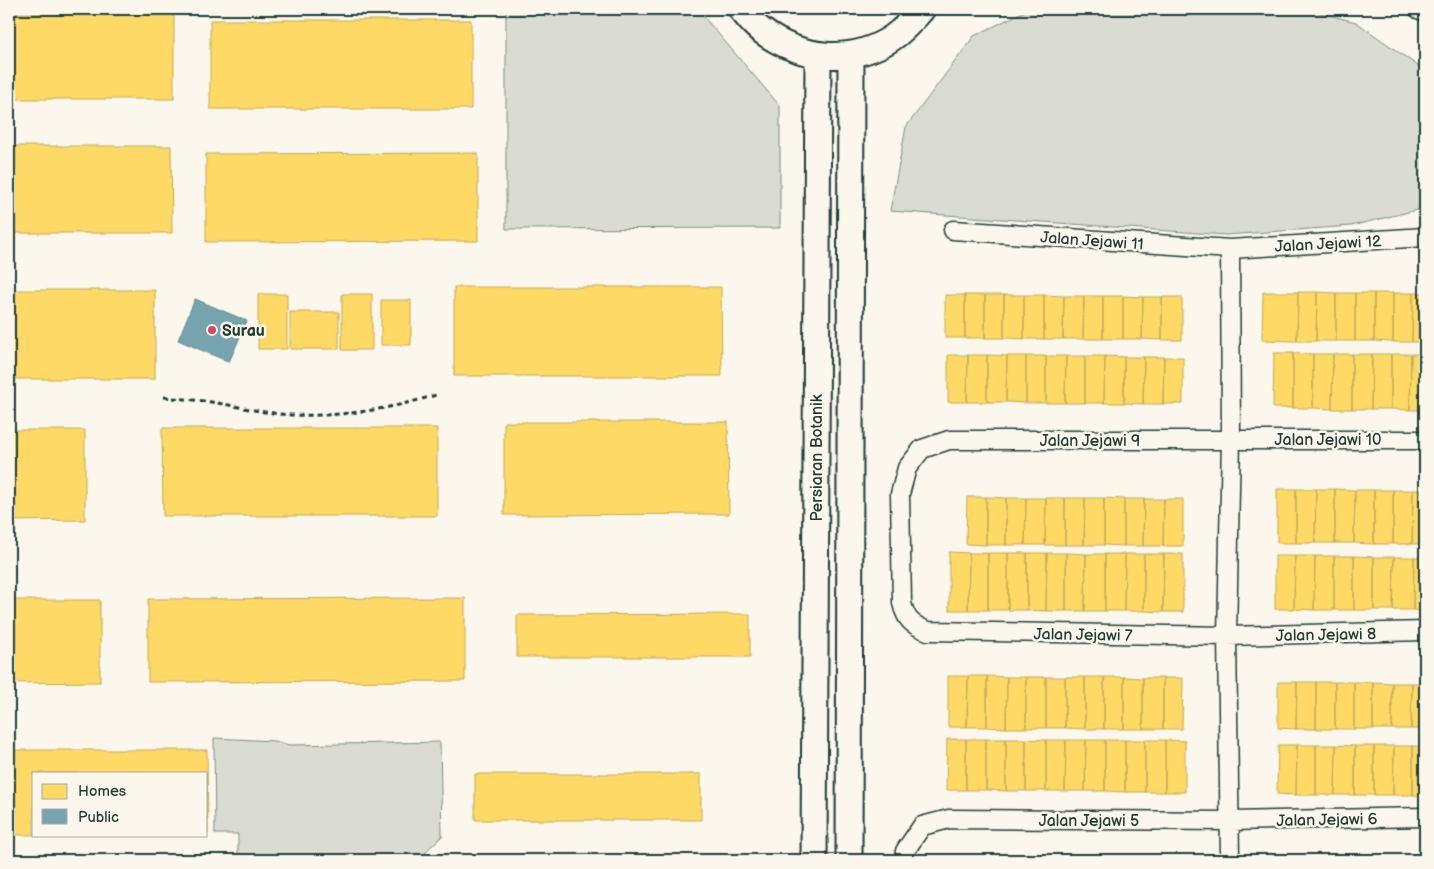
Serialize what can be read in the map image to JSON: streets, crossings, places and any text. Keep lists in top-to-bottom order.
{
  "streets": {
    "main road": ["Persiaran Botanik"],
    "street": [
      "Jalan Jejawi 11",
      "Jalan Jejawi 12",
      "Jalan Jejawi 10",
      "Jalan Jejawi 9",
      "Jalan Jejawi 7",
      "Jalan Jejawi 8",
      "Jalan Jejawi 6",
      "Jalan Jejawi 5"
    ]
  },
  "crossings": [
    ["Jalan Jejawi 11", "Jalan Jejawi 12"],
    ["Jalan Jejawi 10", "Jalan Jejawi 9"],
    ["Jalan Jejawi 9", "Jalan Jejawi 7"],
    ["Jalan Jejawi 7", "Jalan Jejawi 8"],
    ["Jalan Jejawi 6", "Jalan Jejawi 5"]
  ],
  "places": ["Surau"],
  "legend": ["Homes", "Public"]
}
